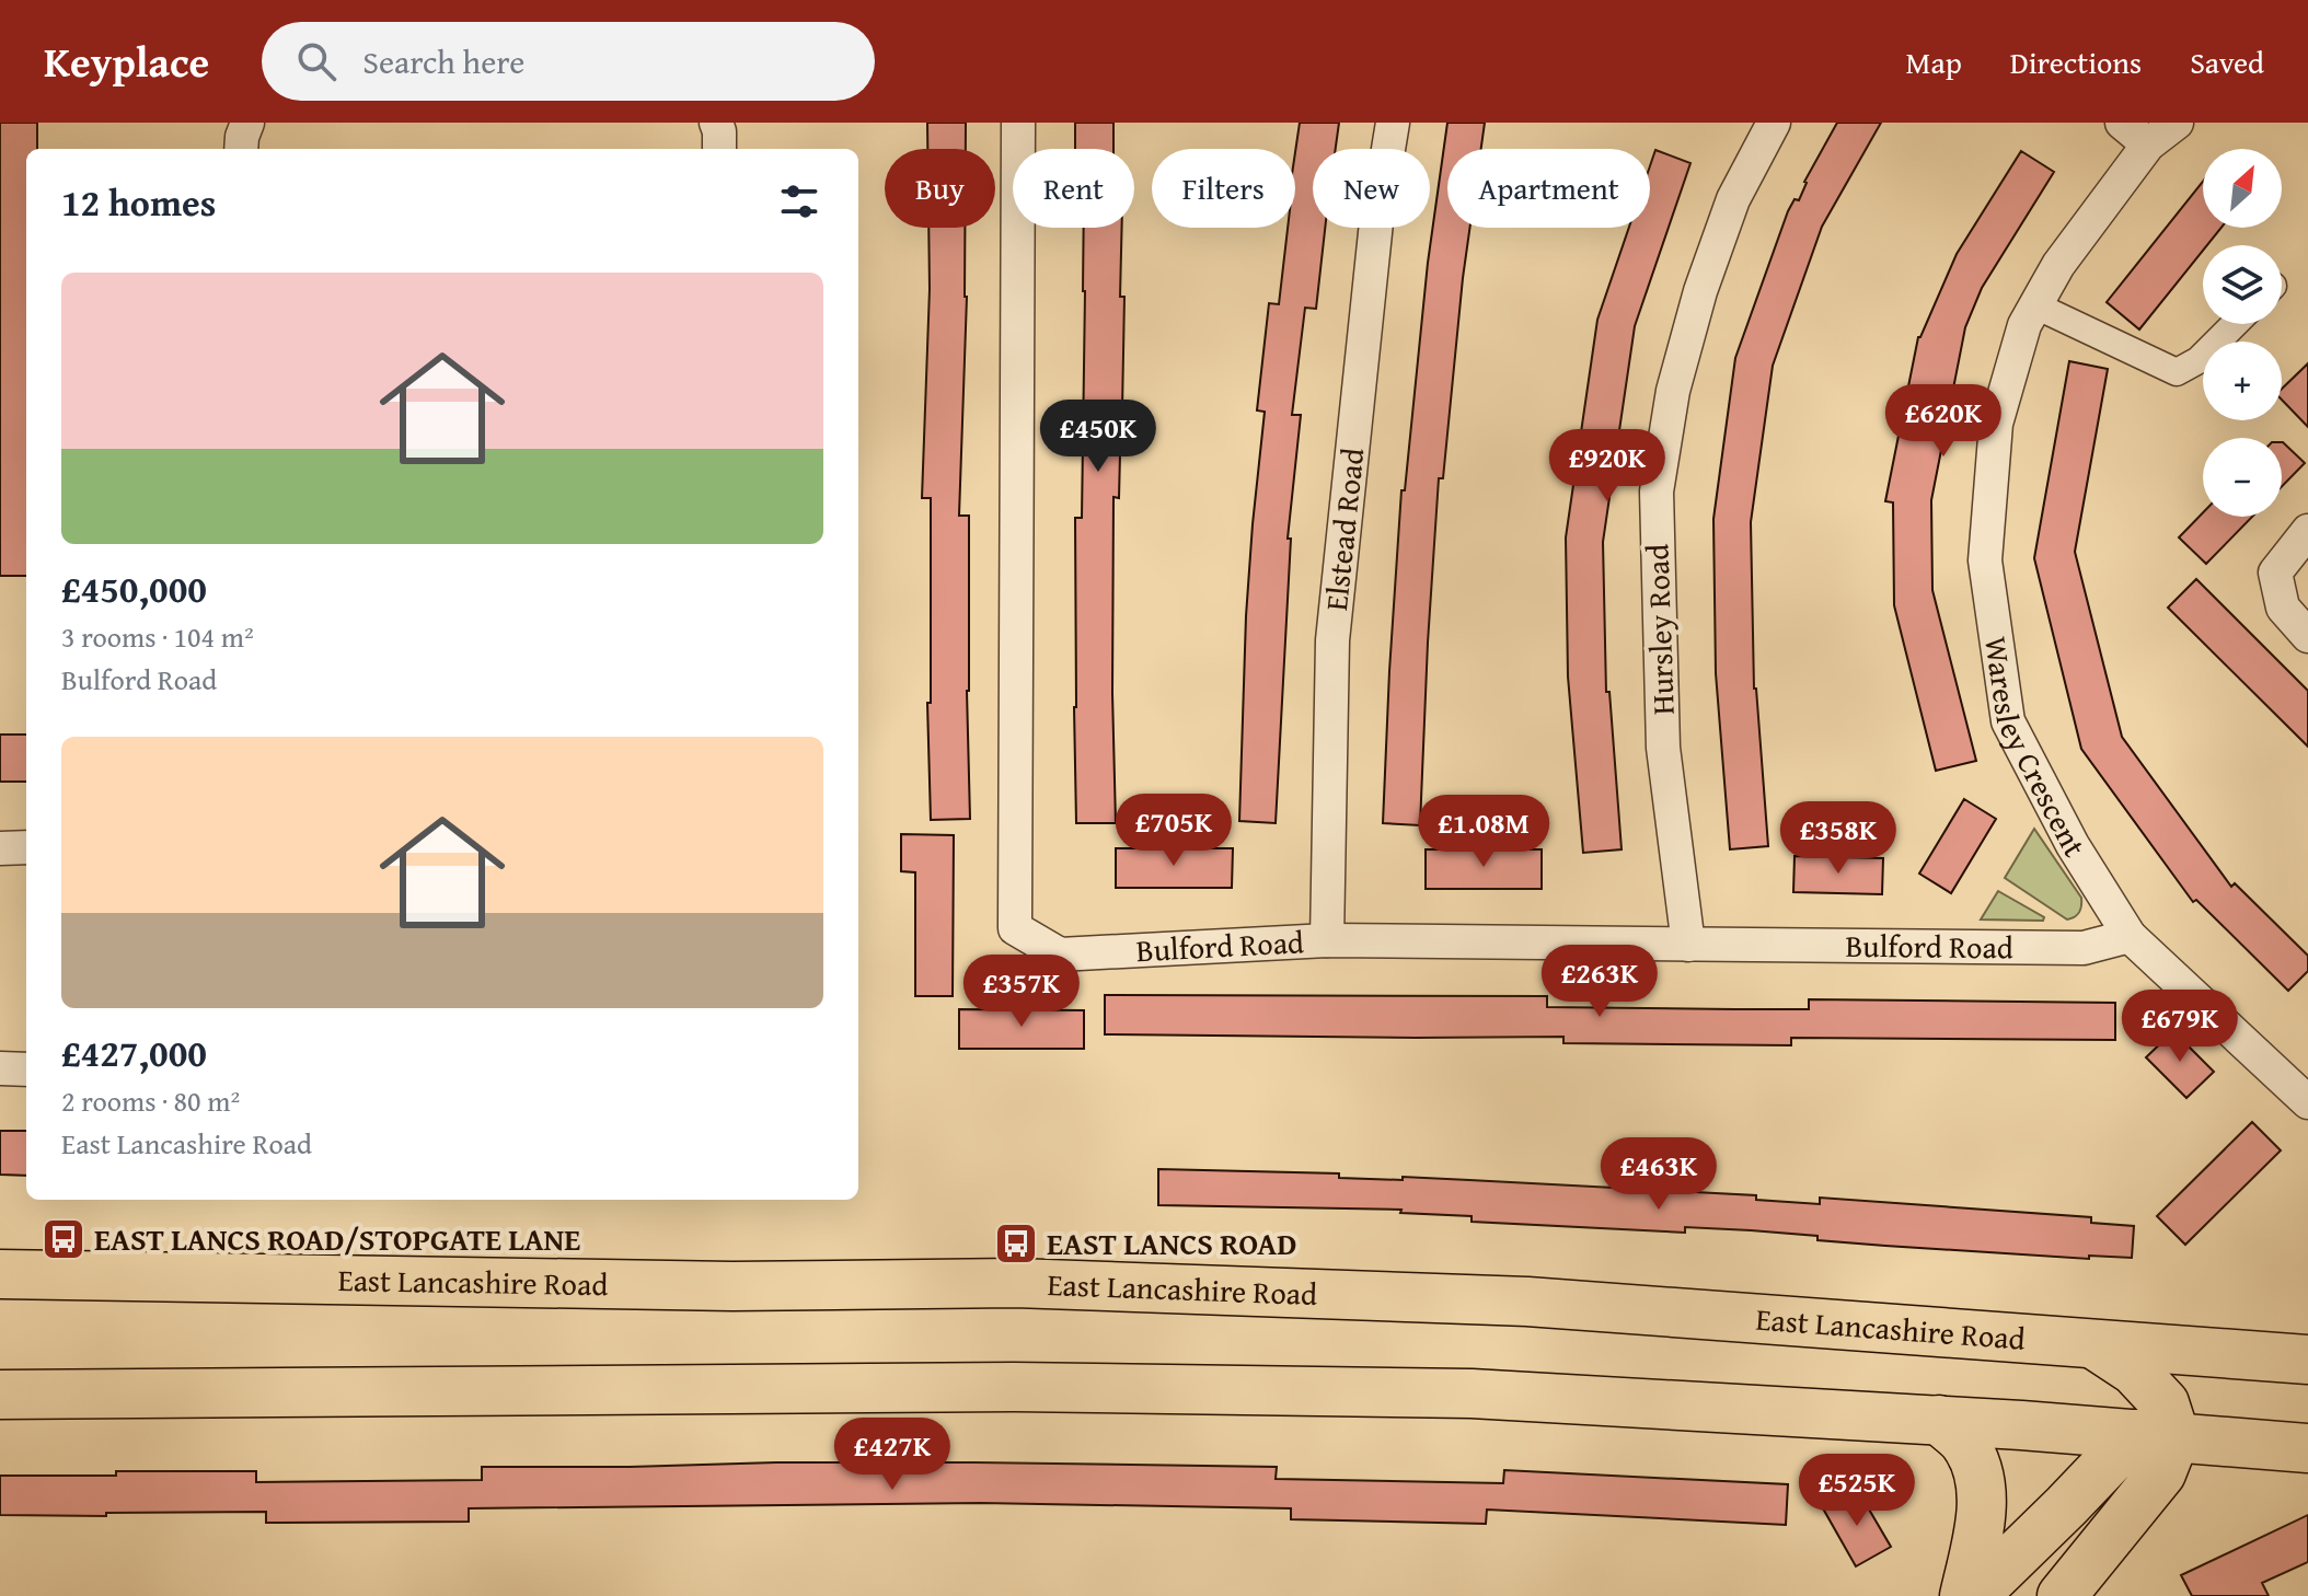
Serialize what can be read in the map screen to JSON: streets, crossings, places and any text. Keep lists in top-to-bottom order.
{
  "streets": {
    "main road": ["East Lancashire Road"],
    "street": [
      "Elstead Road",
      "Hursley Road",
      "Waresley Crescent",
      "Bulford Road"
    ]
  },
  "crossings": [
    ["Elstead Road", "Bulford Road"],
    ["Hursley Road", "Bulford Road"],
    ["Waresley Crescent", "Bulford Road"]
  ],
  "places": {
    "bus stop": ["EAST LANCS ROAD/STOPGATE LANE", "EAST LANCS ROAD"]
  },
  "north": "top right",
  "page": {
    "header": "Keyplace",
    "search": "Search here",
    "nav": ["Map", "Directions", "Saved"],
    "map_buttons": ["+", "−"],
    "chip": [
      "Buy",
      "Rent",
      "Filters",
      "New",
      "Apartment"
    ],
    "heading": "12 homes",
    "list": [
      {
        "name": "£450,000",
        "note": "3 rooms · 104 m² · Bulford Road"
      },
      {
        "name": "£427,000",
        "note": "2 rooms · 80 m² · East Lancashire Road"
      }
    ],
    "price": [
      "£620K",
      "£450K",
      "£920K",
      "£705K",
      "£1.08M",
      "£358K",
      "£263K",
      "£357K",
      "£679K",
      "£463K",
      "£427K",
      "£525K"
    ]
  }
}
